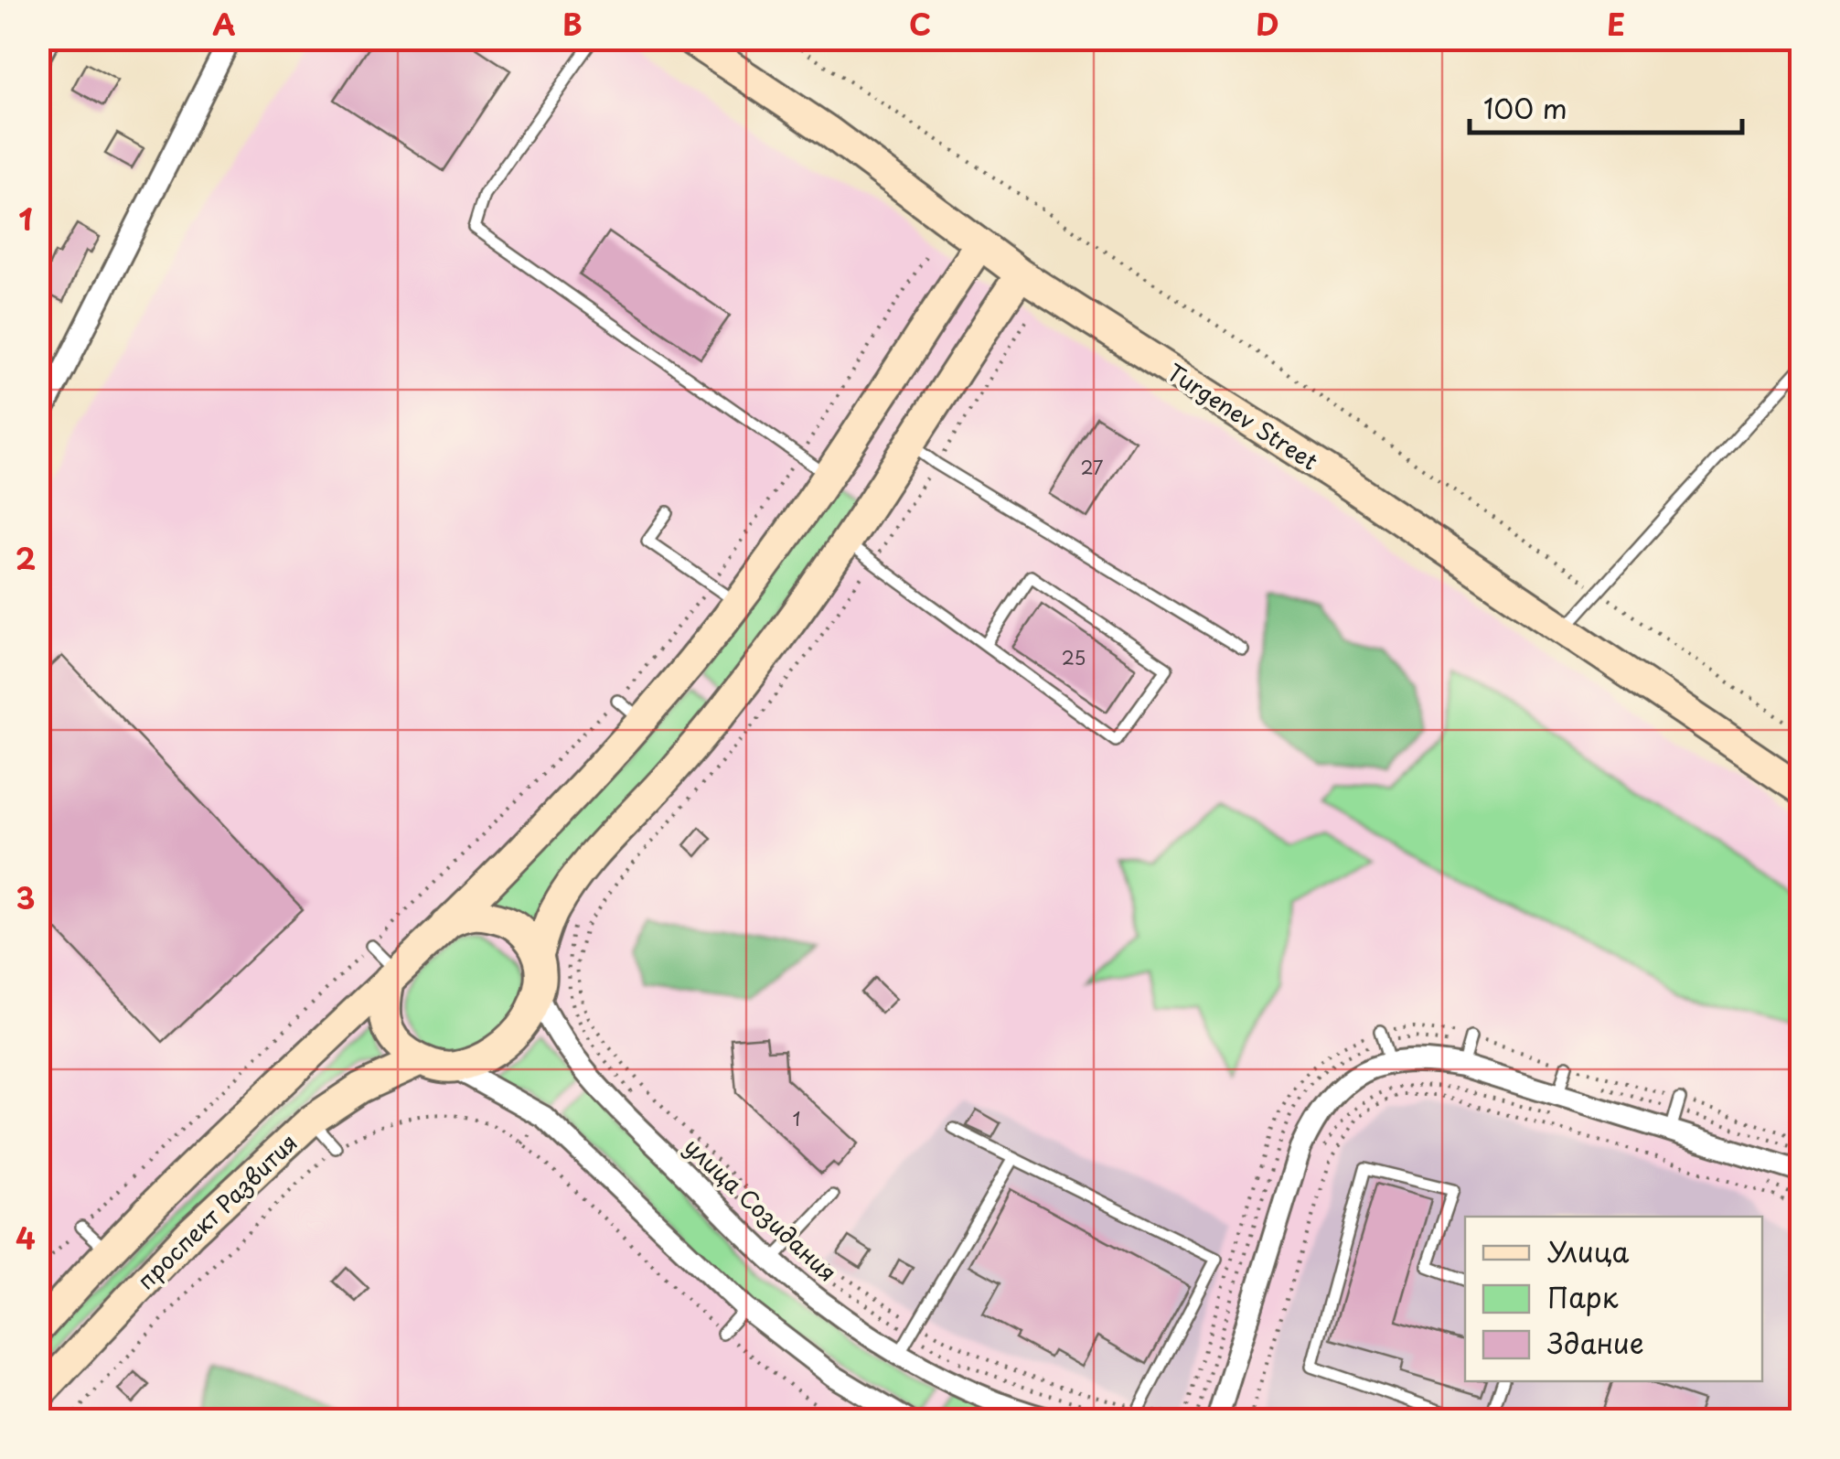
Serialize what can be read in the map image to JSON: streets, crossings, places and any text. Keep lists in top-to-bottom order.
{
  "streets": {
    "street": ["Turgenev Street", "улица Созидания", "проспект Развития"]
  },
  "crossings": [
    ["улица Созидания", "проспект Развития"]
  ],
  "house_numbers": ["27", "25", "1"],
  "legend": ["Улица", "Парк", "Здание"],
  "scale_bar": "100 m",
  "grid": {
    "columns": [
      "A",
      "B",
      "C",
      "D",
      "E"
    ],
    "rows": [
      "1",
      "2",
      "3",
      "4"
    ]
  }
}
